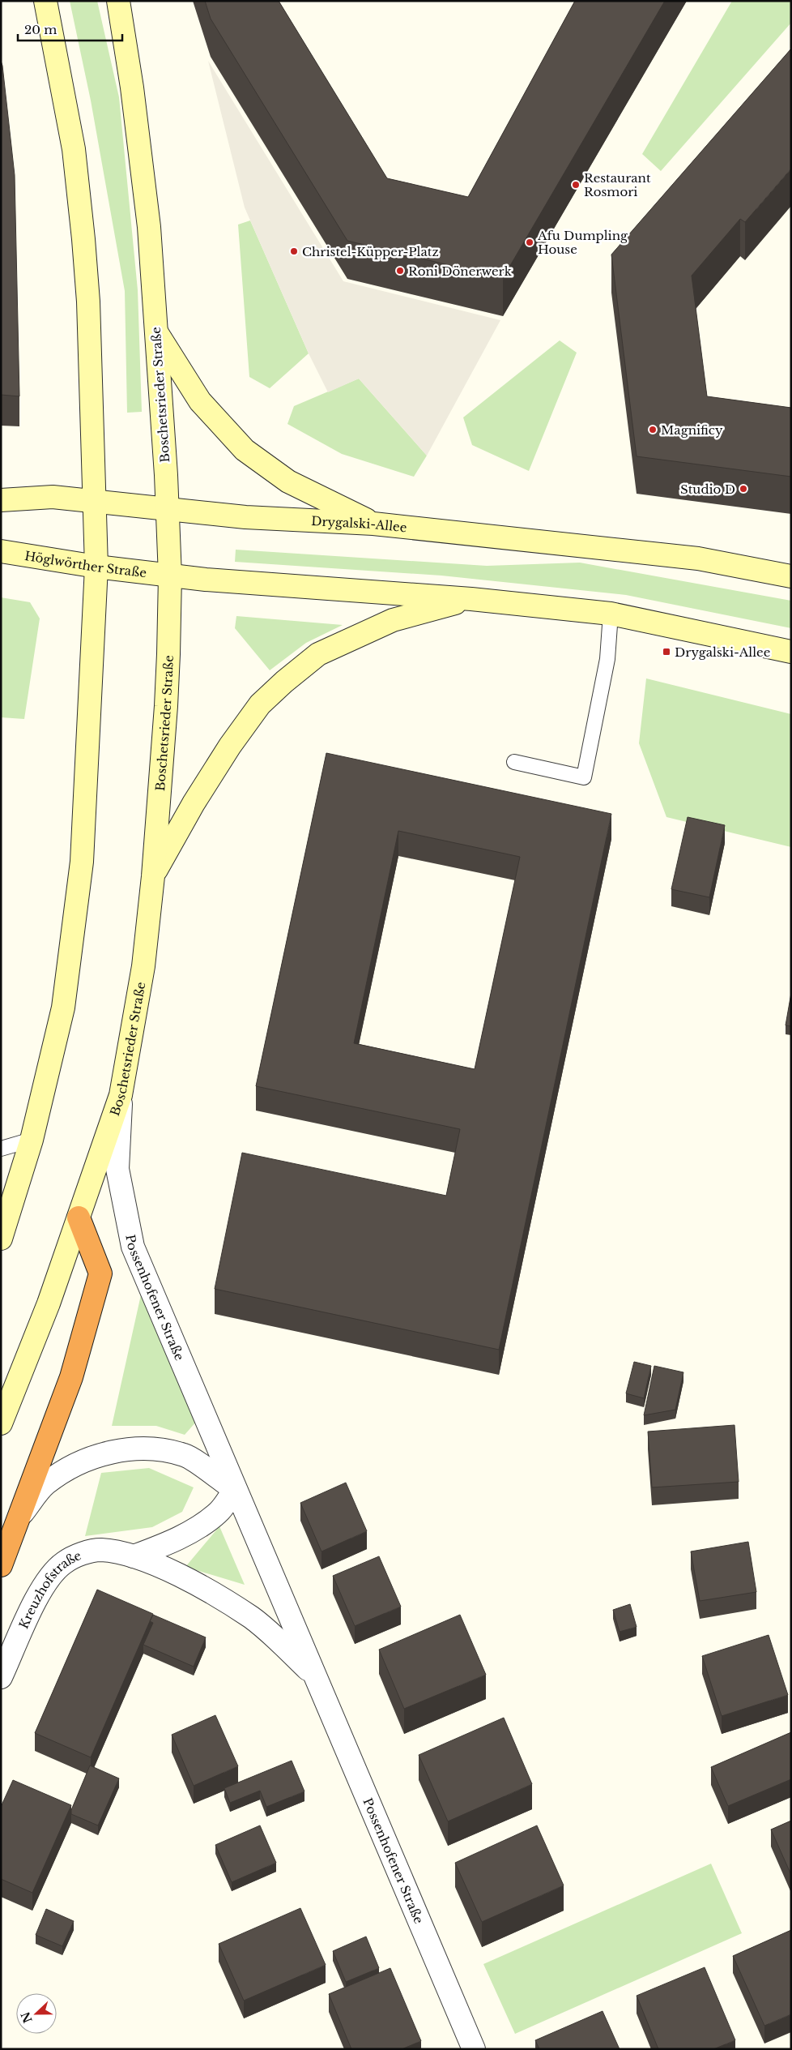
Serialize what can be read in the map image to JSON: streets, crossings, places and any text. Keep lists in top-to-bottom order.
{
  "streets": {
    "main road": ["Boschetsrieder Straße", "Drygalski-Allee", "Höglwörther Straße"],
    "street": ["Possenhofener Straße", "Kreuzhofstraße"]
  },
  "crossings": [
    ["Boschetsrieder Straße", "Drygalski-Allee"],
    ["Boschetsrieder Straße", "Höglwörther Straße"],
    ["Boschetsrieder Straße", "Possenhofener Straße"],
    ["Possenhofener Straße", "Kreuzhofstraße"]
  ],
  "places": {
    "other": [
      "Restaurant Rosmori",
      "Afu Dumpling House",
      "Christel-Küpper-Platz",
      "Roni Dönerwerk",
      "Magnificy",
      "Studio D"
    ],
    "transit": ["Drygalski-Allee"]
  },
  "scale_bar": "20 m",
  "north": "left"
}
